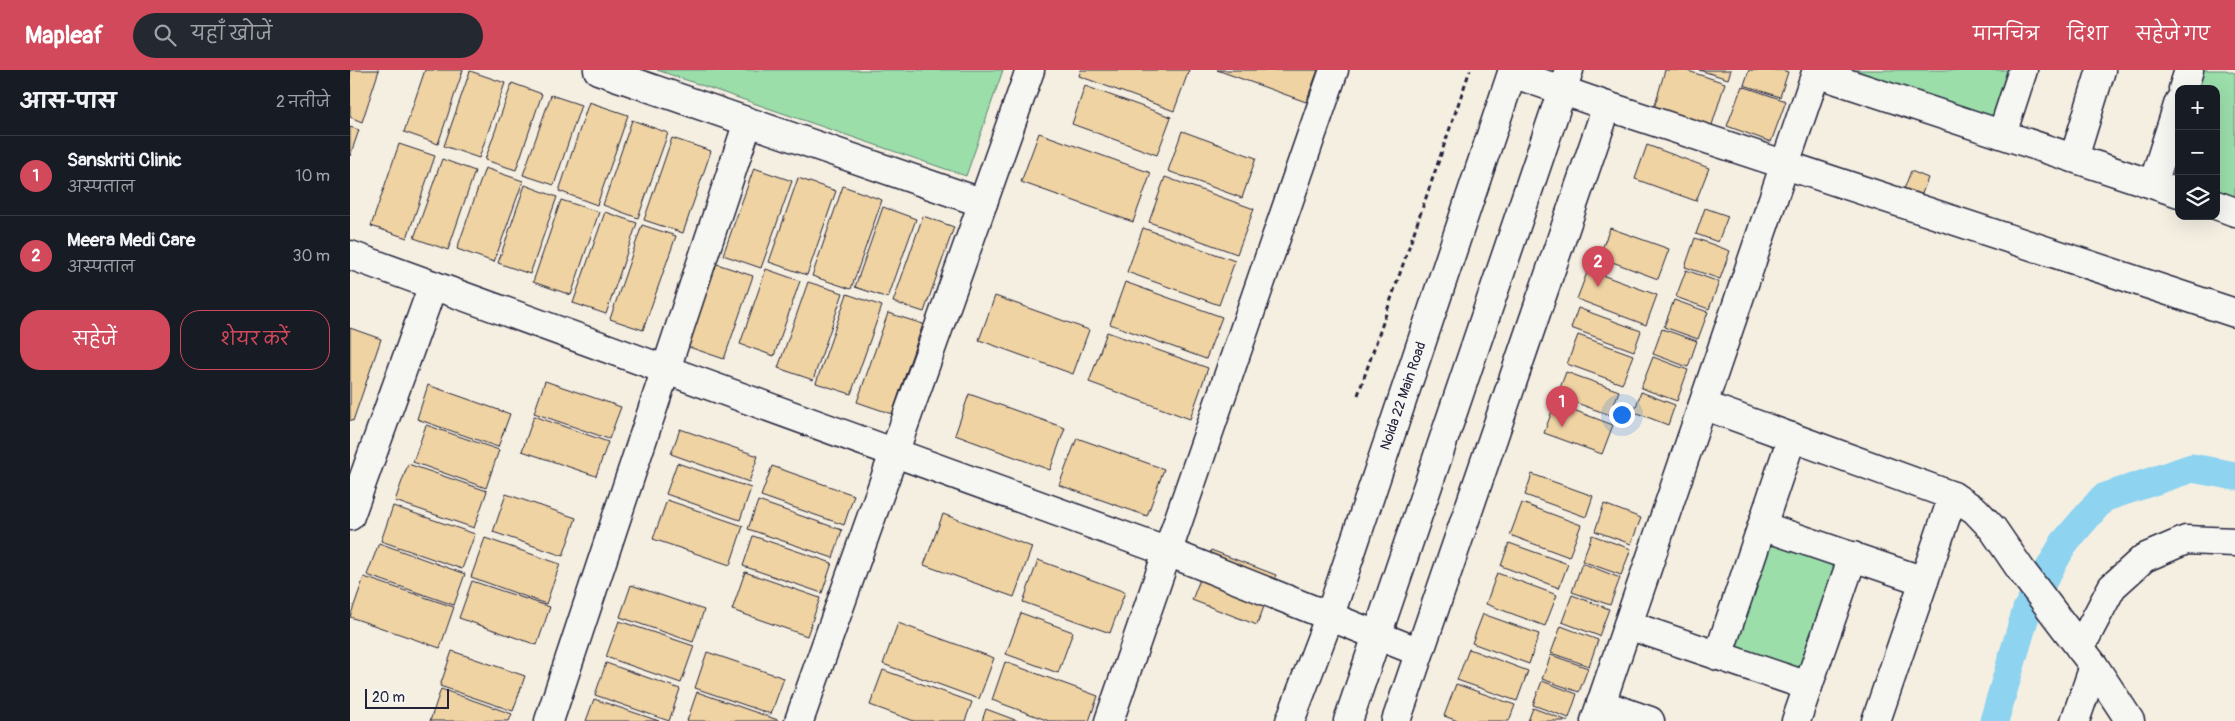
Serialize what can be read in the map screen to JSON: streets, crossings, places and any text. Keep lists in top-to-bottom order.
{
  "streets": {
    "street": ["Noida 22 Main Road"]
  },
  "scale_bar": "20 m",
  "page": {
    "header": "Mapleaf",
    "search": "यहाँ खोजें",
    "nav": ["मानचित्र", "दिशा", "सहेजे गए"],
    "heading": ["आस-पास", "2 नतीजे"],
    "map_buttons": ["+", "−"],
    "list": [
      {
        "mark": "1",
        "name": "Sanskriti Clinic",
        "note": "अस्पताल",
        "value": "10 m"
      },
      {
        "mark": "2",
        "name": "Meera Medi Care",
        "note": "अस्पताल",
        "value": "30 m"
      }
    ],
    "pins": ["2", "1"],
    "buttons": ["सहेजें", "शेयर करें"],
    "scale": "20 m"
  }
}
